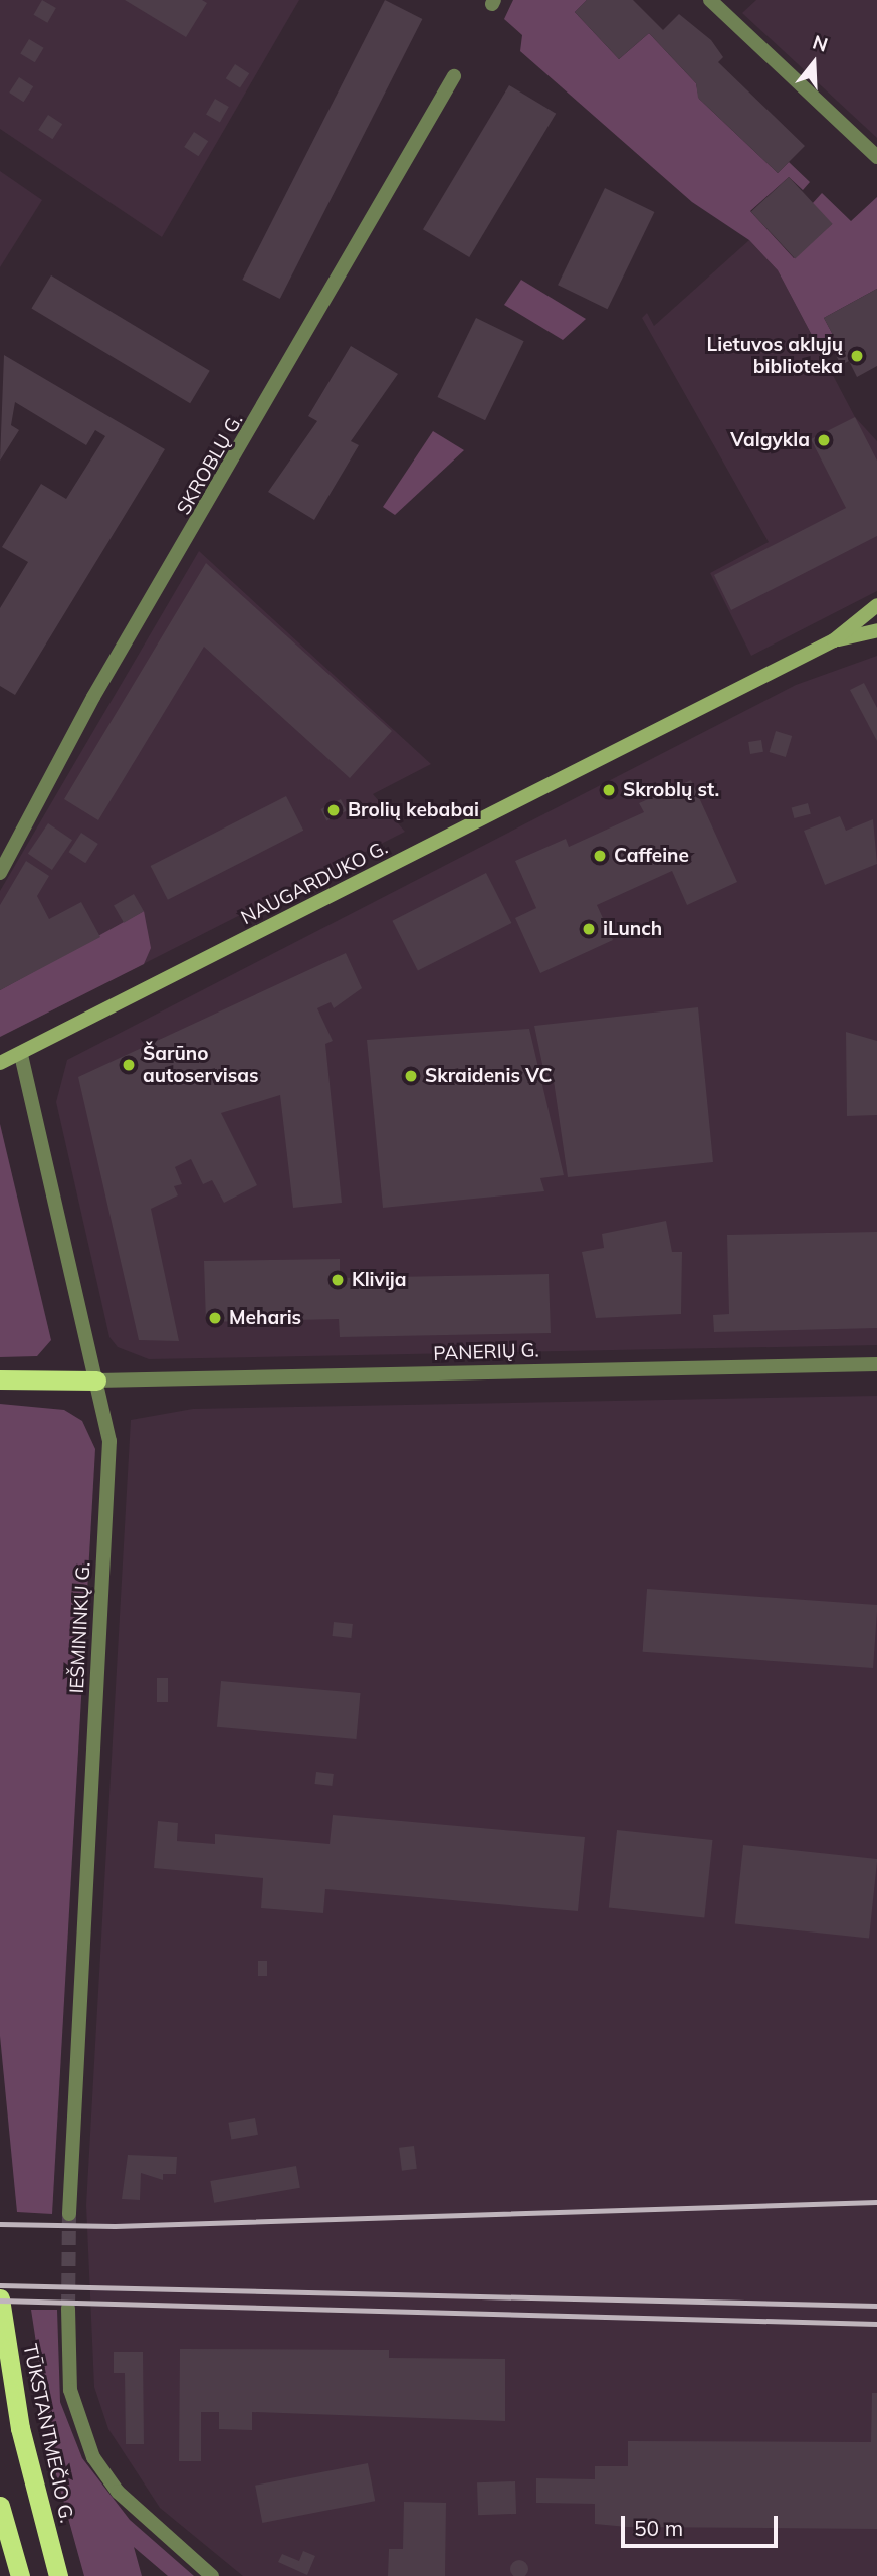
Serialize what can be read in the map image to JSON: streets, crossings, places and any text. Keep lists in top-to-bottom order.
{
  "streets": {
    "highway": ["TŪKSTANTMEČIO G."],
    "main road": ["NAUGARDUKO G."],
    "street": ["SKROBLŲ G.", "PANERIŲ G.", "IEŠMININKŲ G."]
  },
  "crossings": [
    ["NAUGARDUKO G.", "IEŠMININKŲ G."],
    ["PANERIŲ G.", "IEŠMININKŲ G."]
  ],
  "places": [
    "Lietuvos aklųjų biblioteka",
    "Valgykla",
    "Skroblų st.",
    "Brolių kebabai",
    "Caffeine",
    "iLunch",
    "Šarūno autoservisas",
    "Skraidenis VC",
    "Klivija",
    "Meharis"
  ],
  "scale_bar": "50 m",
  "north": "top"
}
